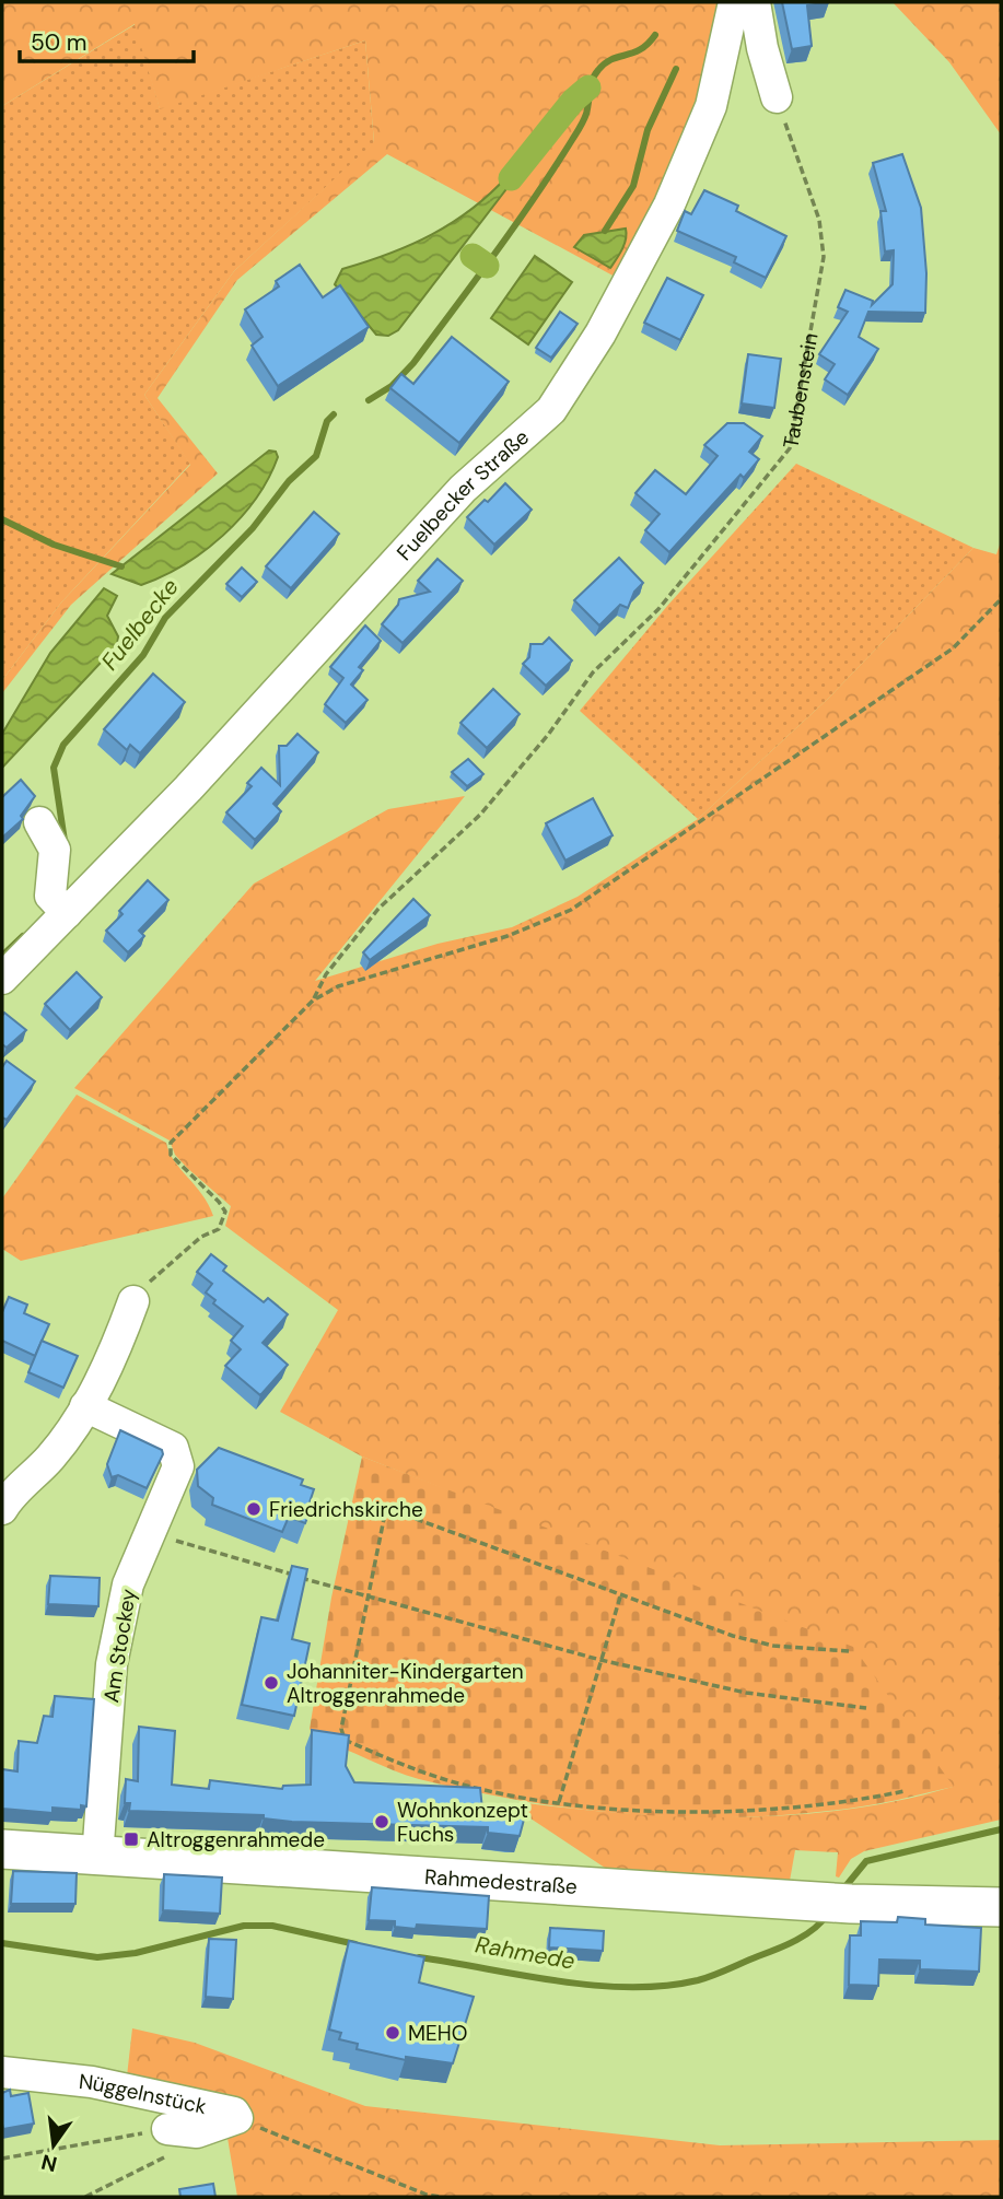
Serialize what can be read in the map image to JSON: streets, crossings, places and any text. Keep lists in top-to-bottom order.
{
  "streets": {
    "main road": ["Rahmedestraße"],
    "street": ["Fuelbecker Straße", "Am Stockey", "Nüggelnstück"],
    "path": ["Taubenstein"]
  },
  "crossings": [
    ["Am Stockey", "Rahmedestraße"]
  ],
  "water": ["Fuelbecke", "Rahmede"],
  "places": {
    "other": [
      "Friedrichskirche",
      "Johanniter-Kindergarten Altroggenrahmede",
      "Wohnkonzept Fuchs",
      "MEHO"
    ],
    "transit": ["Altroggenrahmede"]
  },
  "scale_bar": "50 m",
  "north": "bottom"
}
